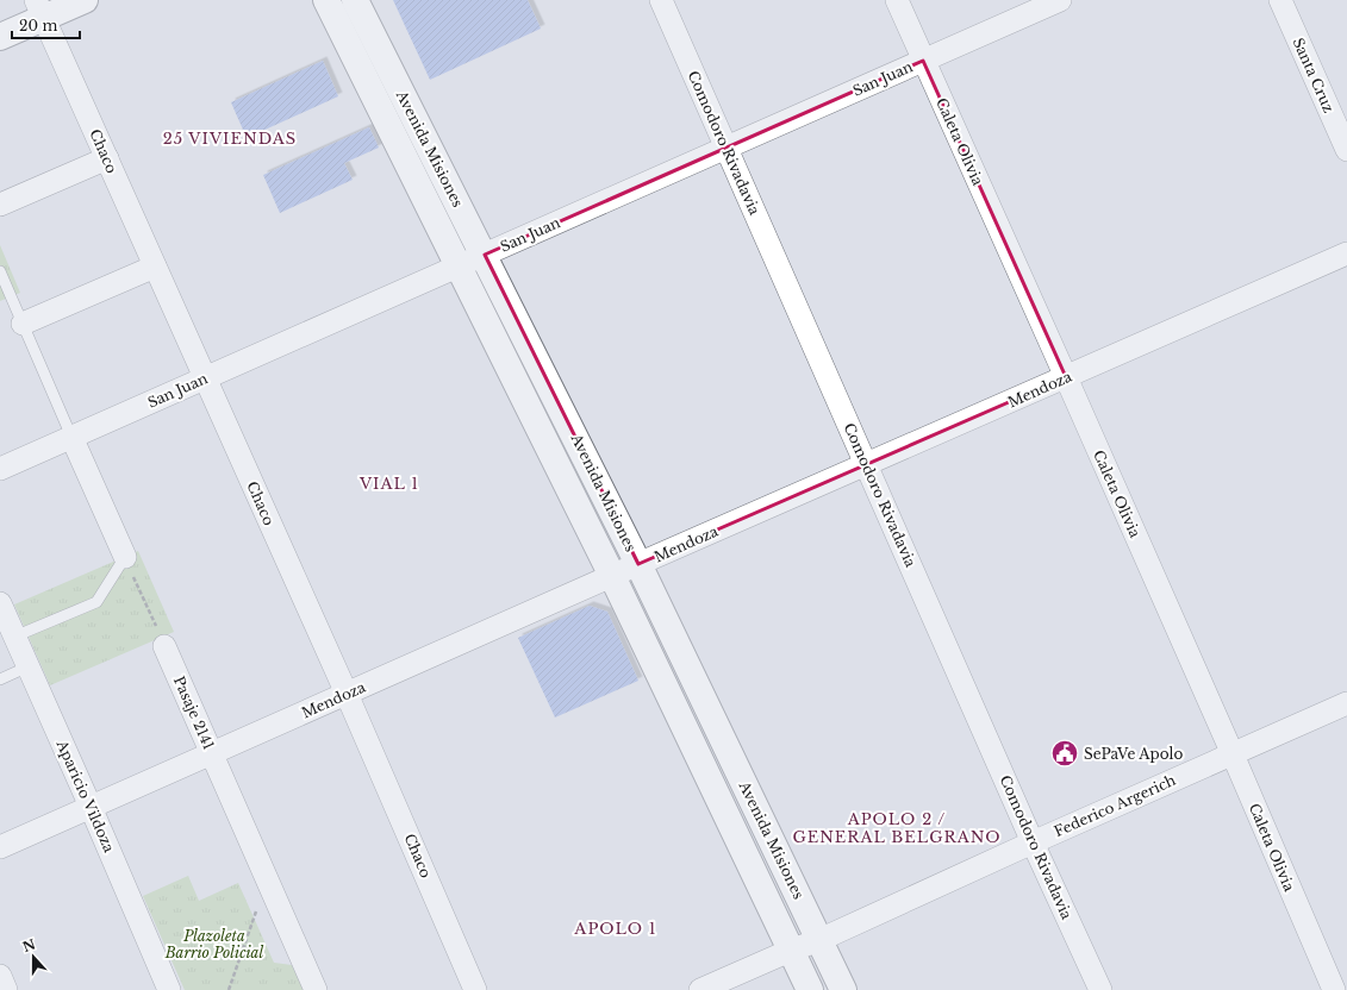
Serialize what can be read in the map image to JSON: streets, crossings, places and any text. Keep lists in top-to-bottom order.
{
  "streets": {
    "main road": ["Avenida Misiones"],
    "street": [
      "Santa Cruz",
      "San Juan",
      "Caleta Olivia",
      "Comodoro Rivadavia",
      "Chaco",
      "Mendoza",
      "Pasaje 2141",
      "Aparicio Vildoza",
      "Federico Argerich"
    ]
  },
  "crossings": [
    ["San Juan", "Caleta Olivia"],
    ["San Juan", "Comodoro Rivadavia"],
    ["San Juan", "Avenida Misiones"],
    ["San Juan", "Chaco"],
    ["Caleta Olivia", "Mendoza"],
    ["Caleta Olivia", "Federico Argerich"],
    ["Comodoro Rivadavia", "Mendoza"],
    ["Comodoro Rivadavia", "Federico Argerich"],
    ["Avenida Misiones", "Mendoza"],
    ["Avenida Misiones", "Federico Argerich"],
    ["Chaco", "Mendoza"],
    ["Mendoza", "Pasaje 2141"],
    ["Mendoza", "Aparicio Vildoza"]
  ],
  "districts": [
    "25 VIVIENDAS",
    "VIAL 1",
    "APOLO 2 / GENERAL BELGRANO",
    "APOLO 1"
  ],
  "parks": ["Plazoleta Barrio Policial"],
  "places": {
    "public building": ["SePaVe Apolo"]
  },
  "scale_bar": "20 m",
  "north": "top"
}
